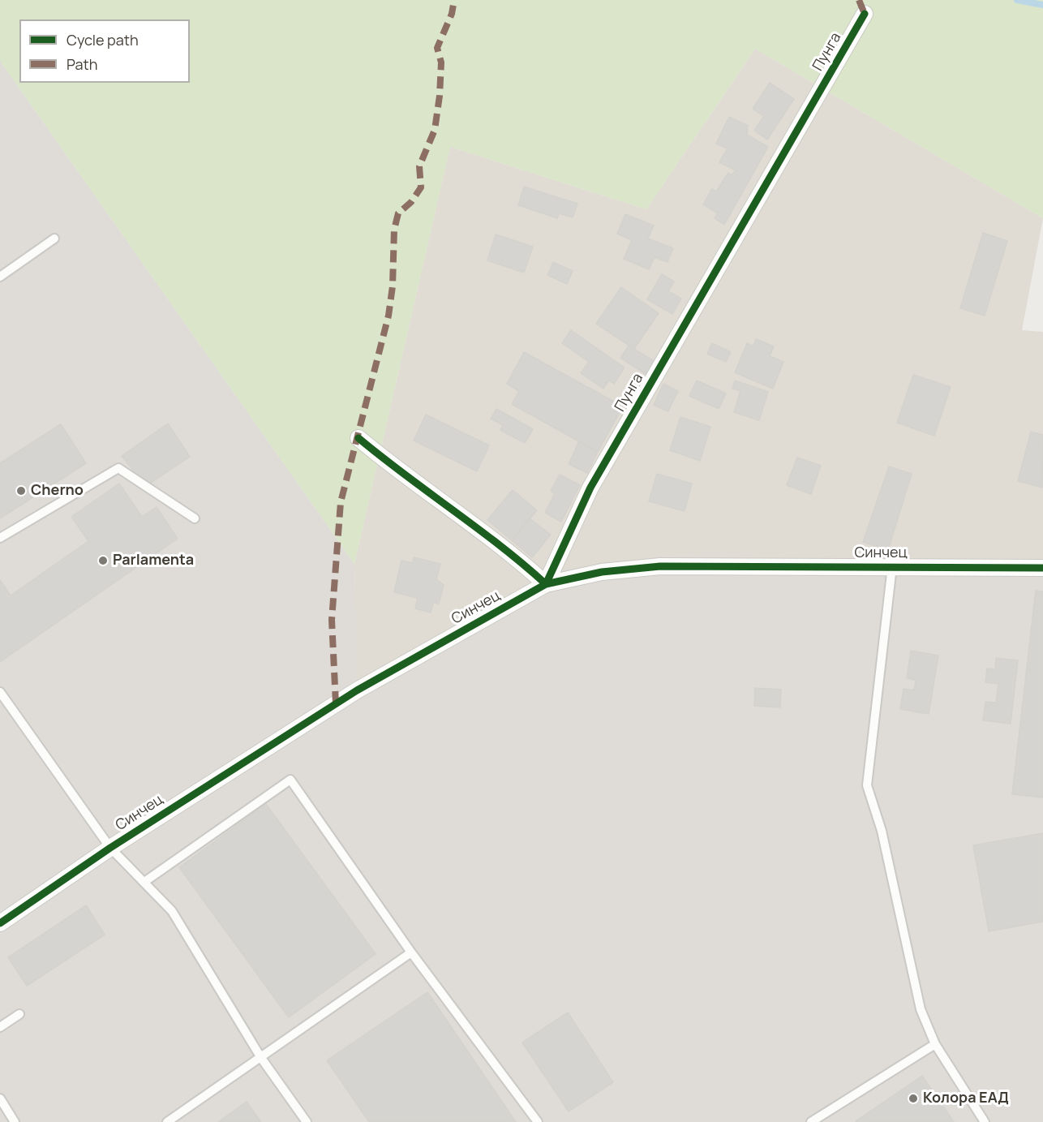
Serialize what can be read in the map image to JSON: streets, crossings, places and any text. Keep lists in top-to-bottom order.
{
  "streets": {
    "street": ["Пунга", "Синчец"]
  },
  "crossings": [
    ["Пунга", "Синчец"]
  ],
  "places": ["Cherno", "Parlamenta", "Колора ЕАД"],
  "legend": ["Cycle path", "Path"]
}
